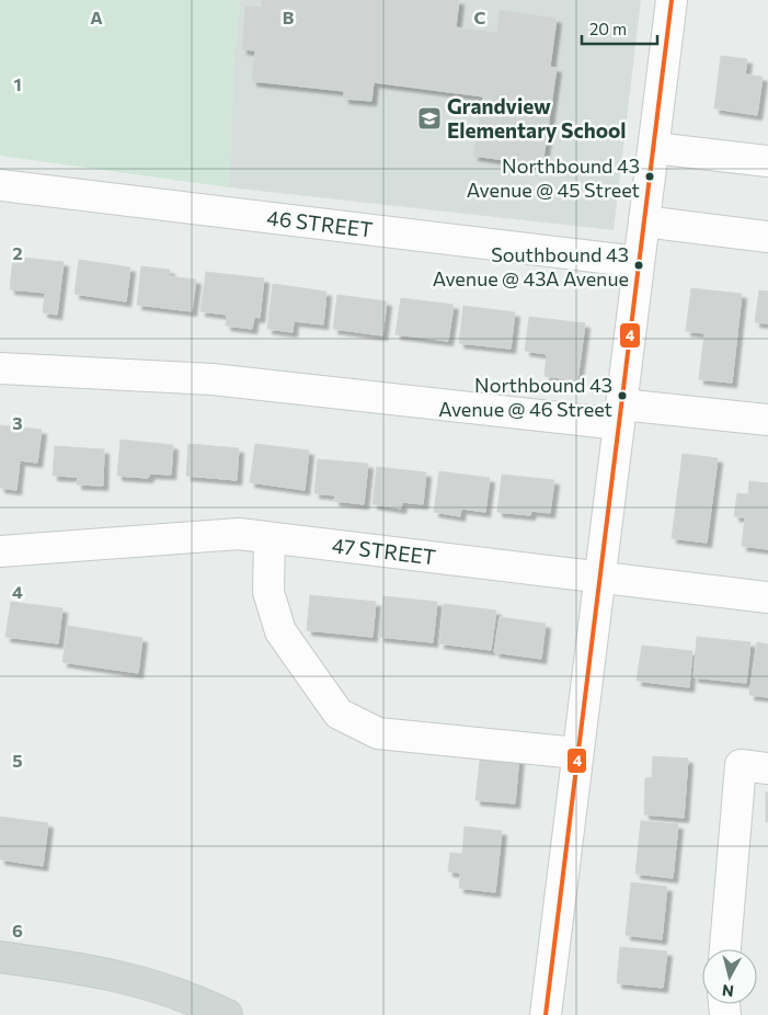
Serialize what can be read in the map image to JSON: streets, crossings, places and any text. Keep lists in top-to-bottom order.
{
  "streets": {
    "street": ["46 STREET", "47 STREET"]
  },
  "places": {
    "school or university": ["Grandview Elementary School"],
    "other": ["Northbound 43 Avenue @ 45 Street", "Southbound 43 Avenue @ 43A Avenue", "Northbound 43 Avenue @ 46 Street"]
  },
  "lines": ["transit line 4"],
  "scale_bar": "20 m",
  "north": "bottom",
  "grid": {
    "columns": ["A", "B", "C"],
    "rows": [
      "1",
      "2",
      "3",
      "4",
      "5",
      "6"
    ]
  }
}
